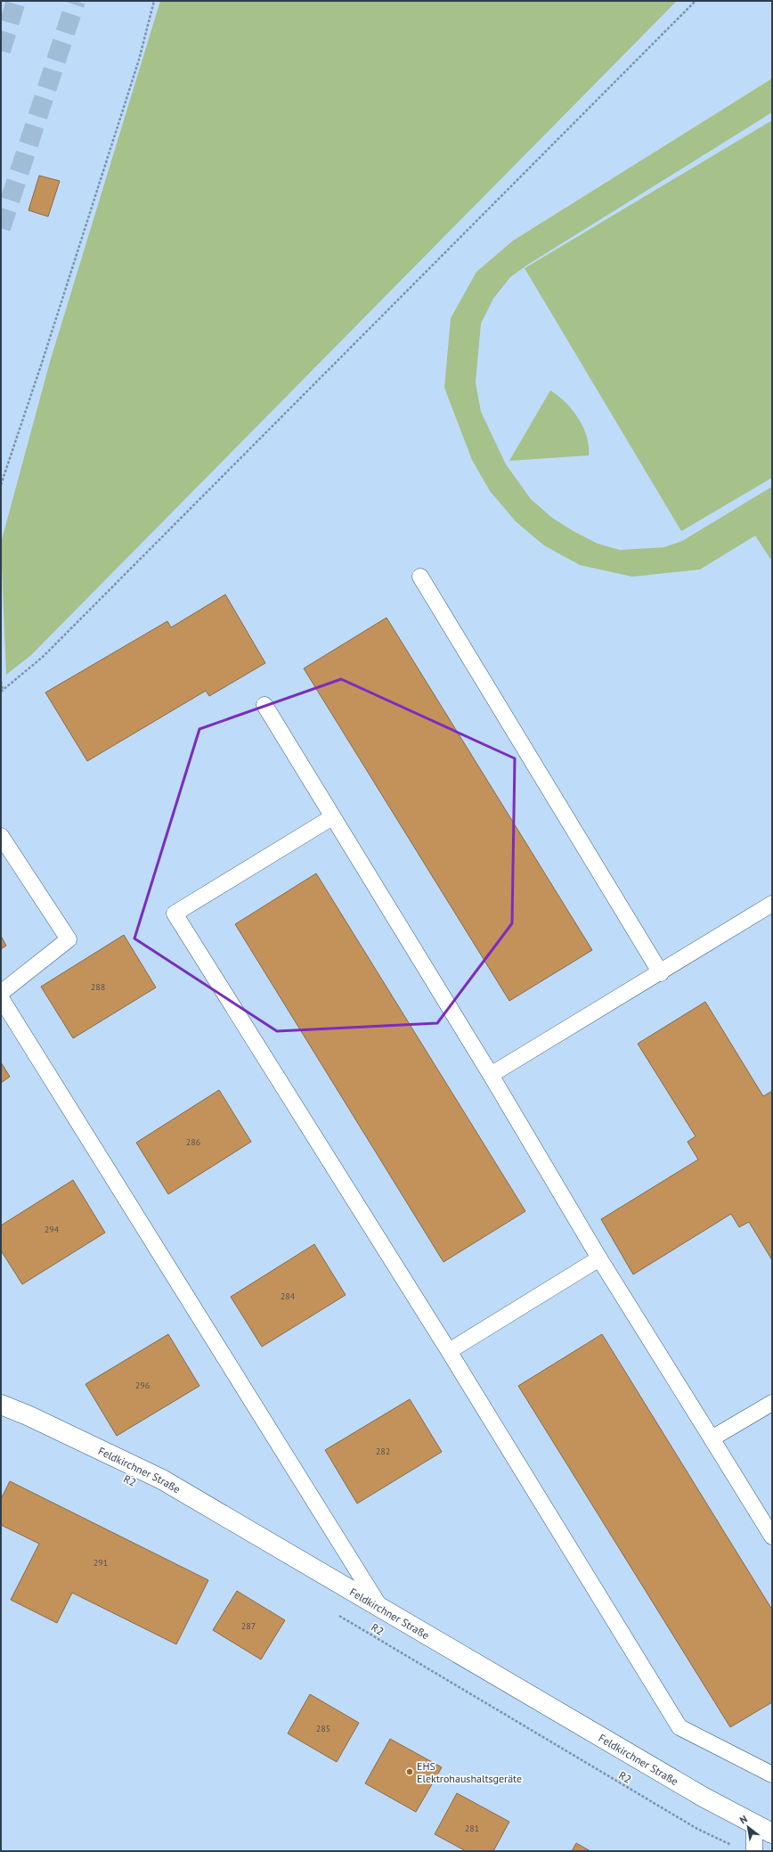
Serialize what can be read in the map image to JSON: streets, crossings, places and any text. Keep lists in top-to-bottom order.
{
  "streets": {
    "street": ["Feldkirchner Straße"],
    "path": ["R2"]
  },
  "places": ["EHS Elektrohaushaltsgeräte"],
  "house_numbers": [
    "288",
    "286",
    "294",
    "284",
    "296",
    "282",
    "291",
    "287",
    "285",
    "281"
  ],
  "north": "top left"
}
